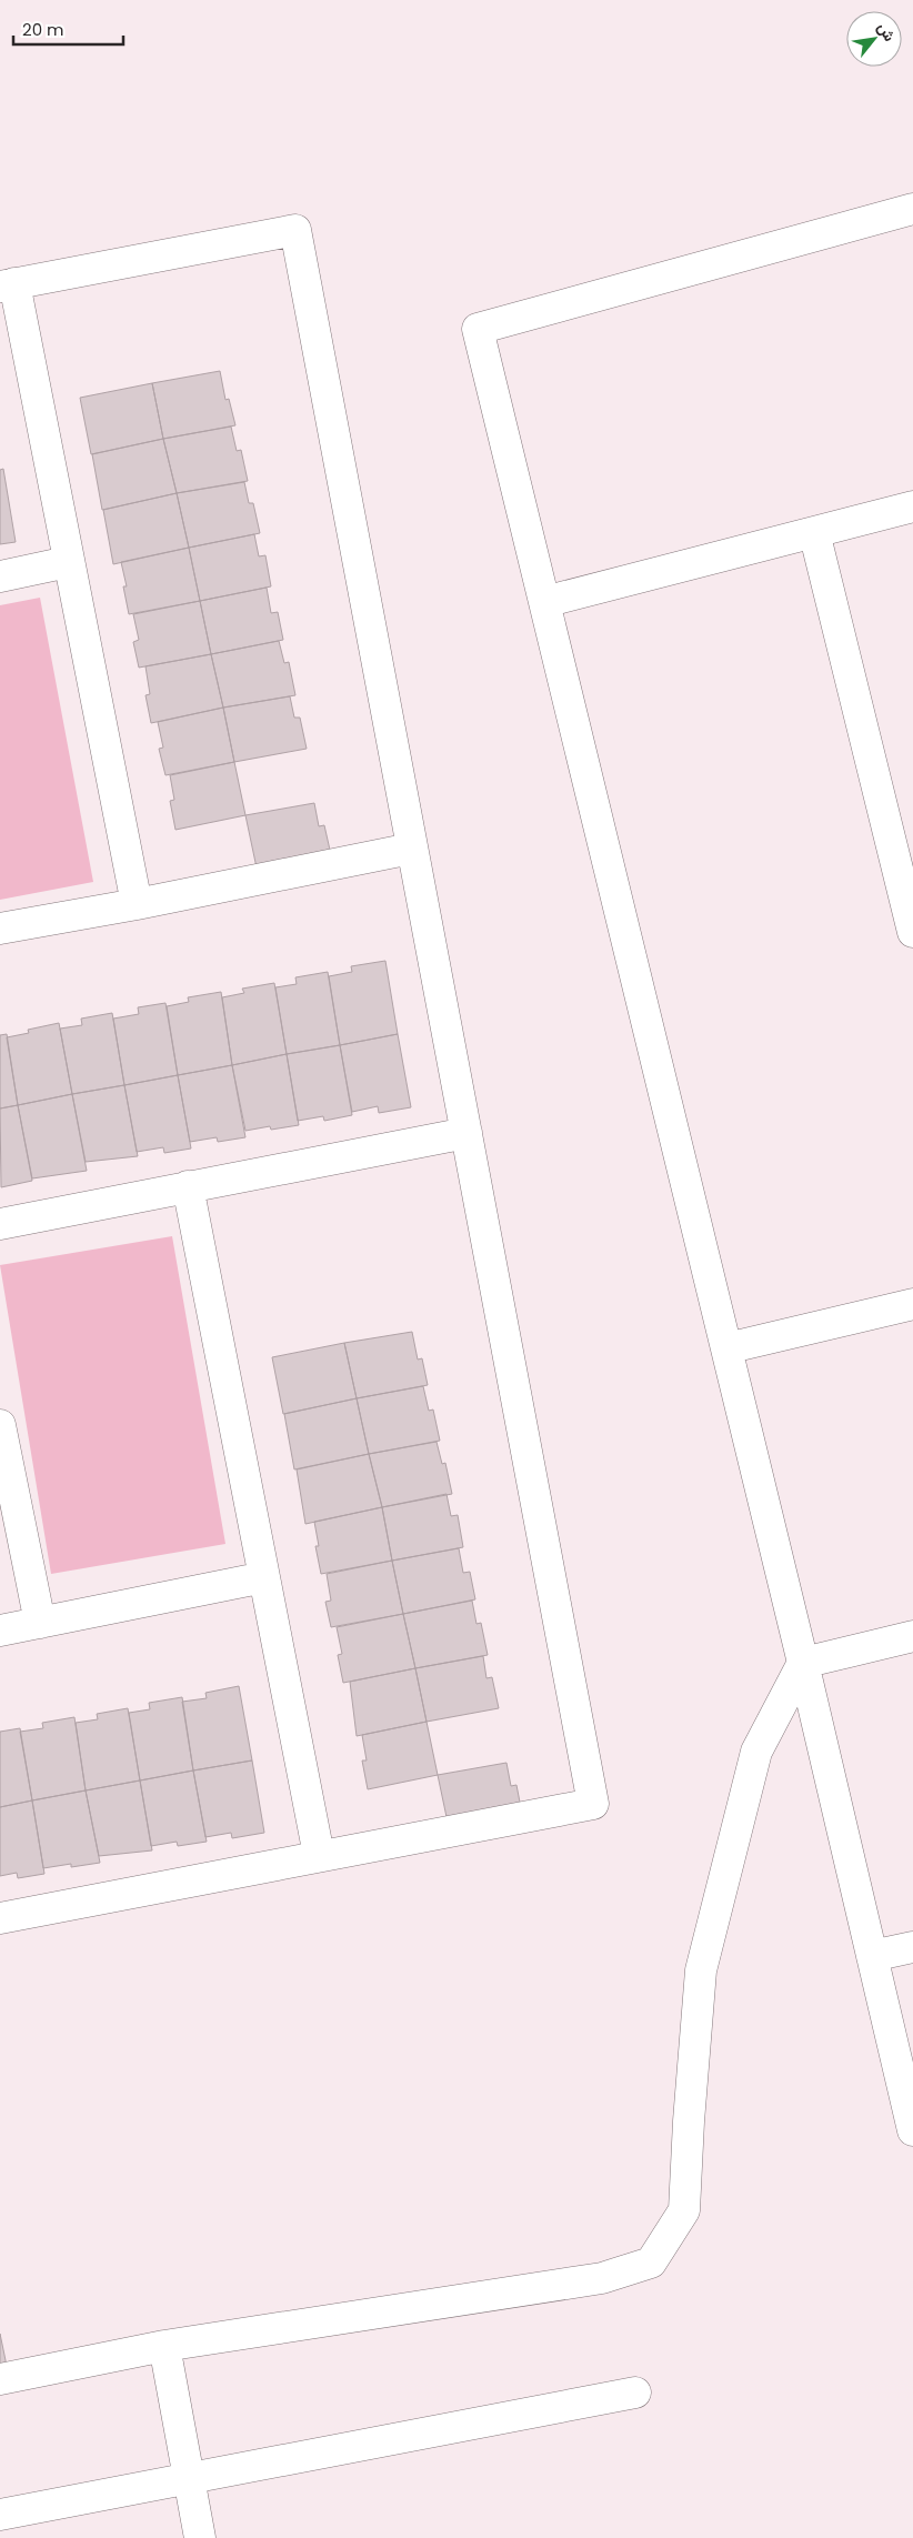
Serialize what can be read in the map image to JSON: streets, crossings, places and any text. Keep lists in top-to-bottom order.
{
  "scale_bar": "20 m",
  "north": "top right"
}
